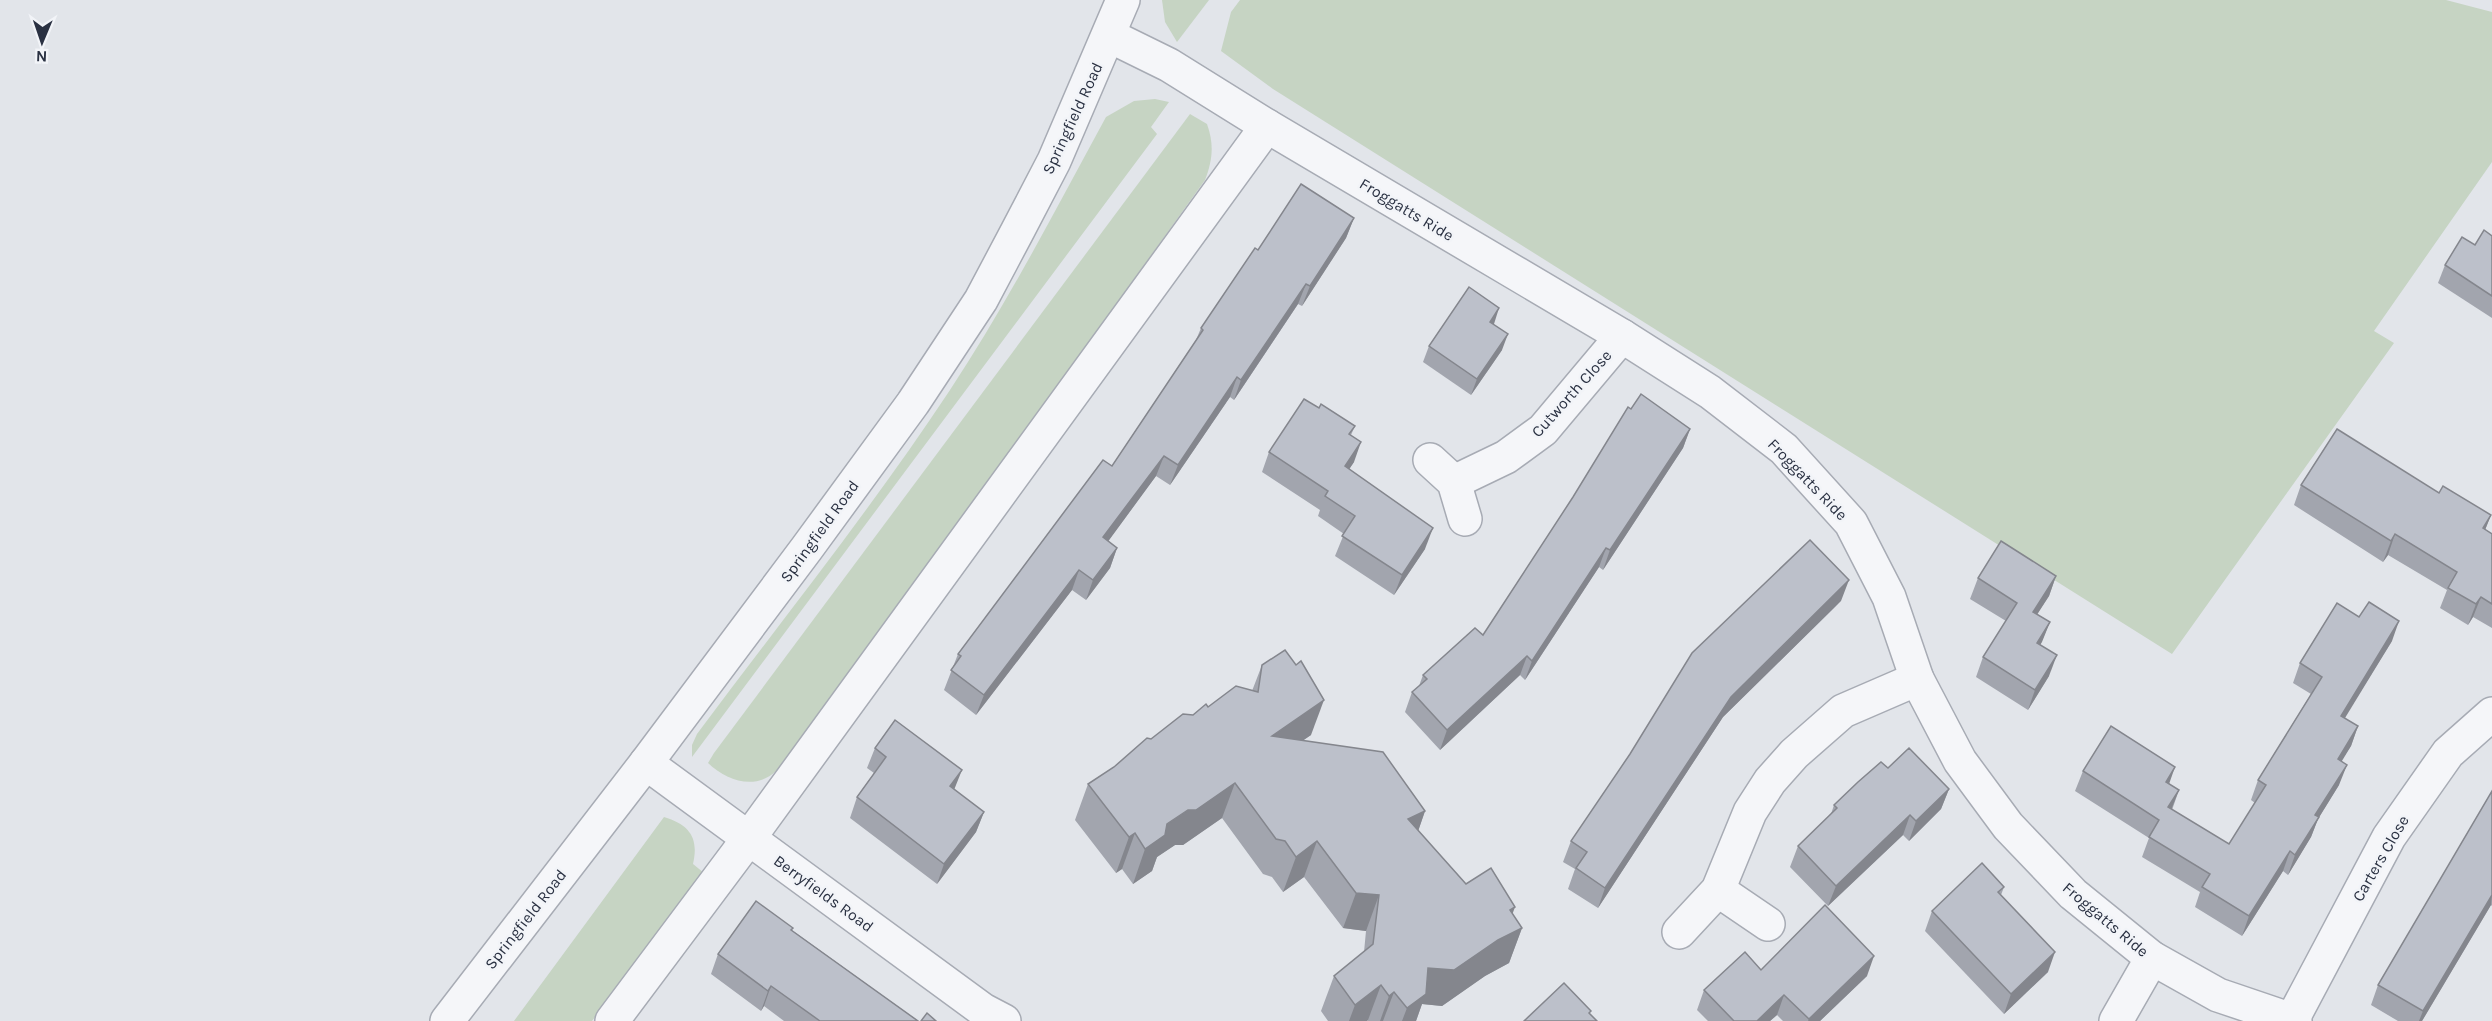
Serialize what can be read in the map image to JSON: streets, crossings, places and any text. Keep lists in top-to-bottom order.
{
  "streets": {
    "street": [
      "Springfield Road",
      "Froggatts Ride",
      "Cutworth Close",
      "Carters Close",
      "Berryfields Road"
    ]
  },
  "crossings": [
    ["Springfield Road", "Froggatts Ride"],
    ["Springfield Road", "Berryfields Road"],
    ["Froggatts Ride", "Cutworth Close"],
    ["Froggatts Ride", "Carters Close"]
  ],
  "north": "bottom"
}
